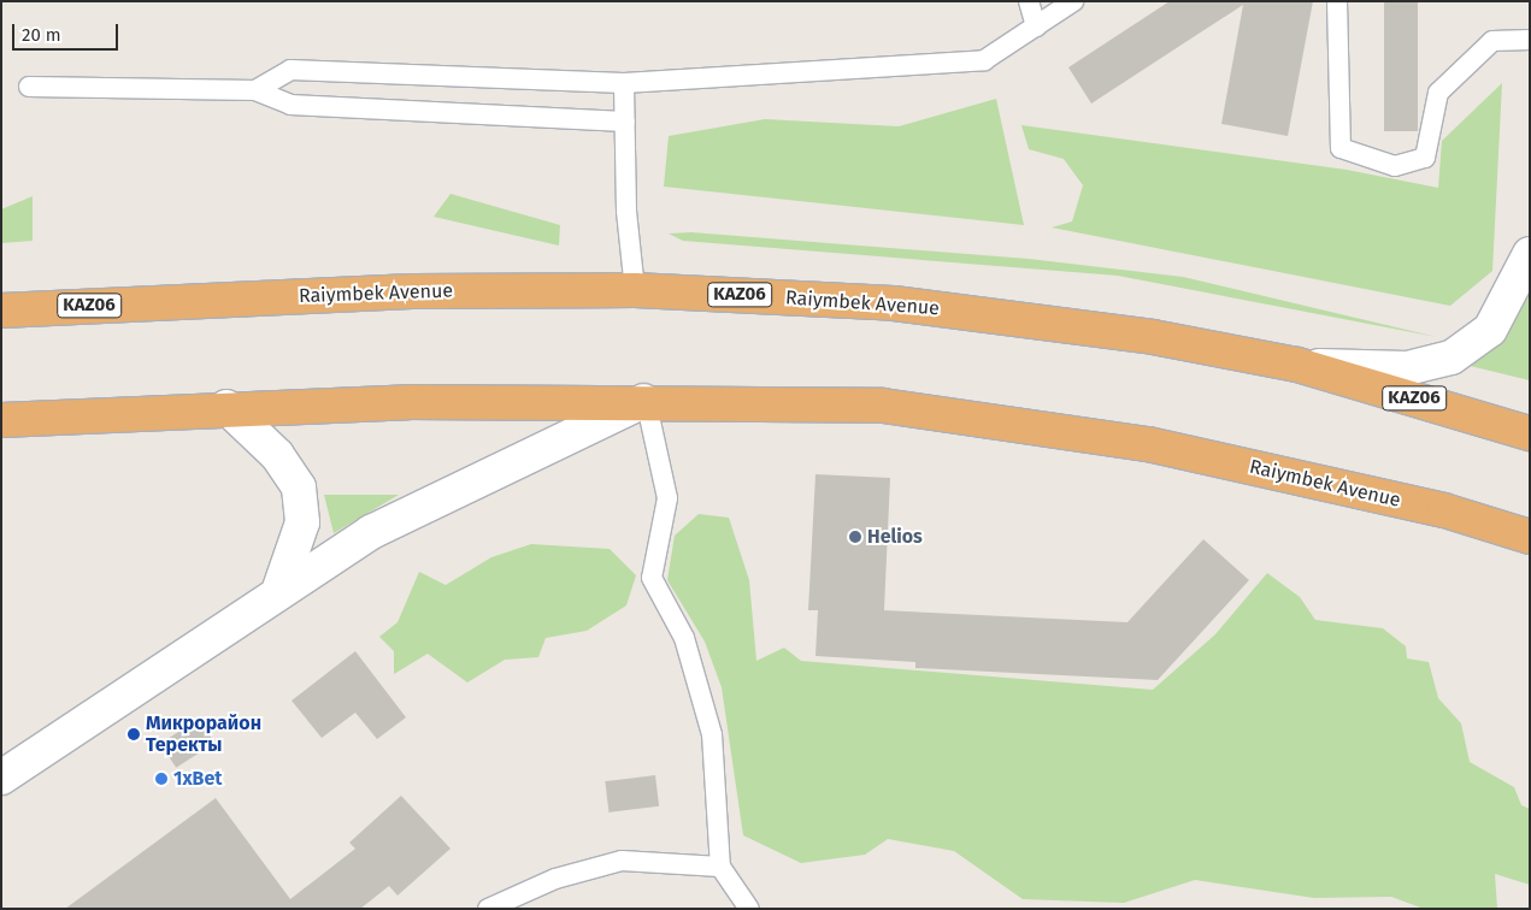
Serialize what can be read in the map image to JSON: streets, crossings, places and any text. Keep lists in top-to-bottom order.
{
  "streets": {
    "highway": ["Raiymbek Avenue", "KАZ06"]
  },
  "places": ["Helios", "Микрорайон Теректы", "1xBet"],
  "scale_bar": "20 m"
}
